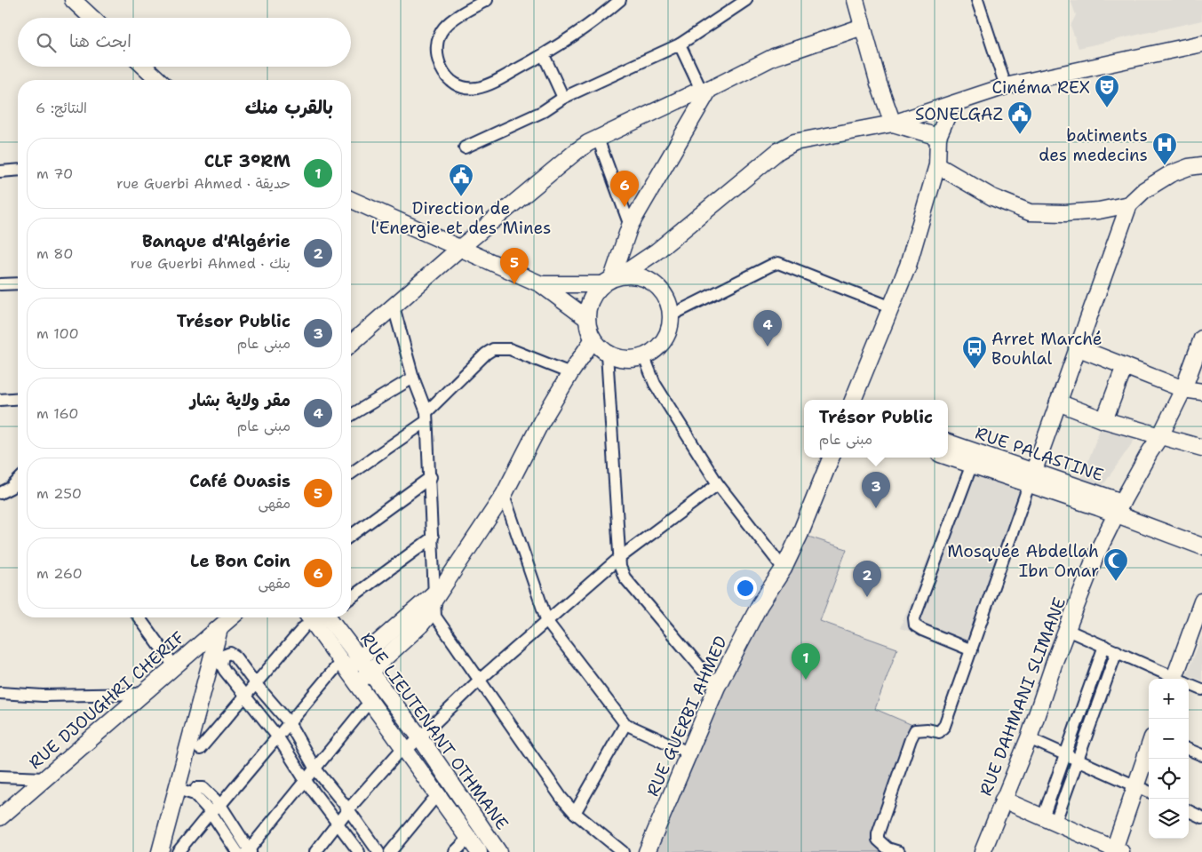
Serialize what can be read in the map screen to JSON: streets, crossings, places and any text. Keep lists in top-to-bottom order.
{
  "streets": {
    "main road": [
      "RUE PALASTINE",
      "RUE DAHMANI SLIMANE",
      "RUE DJOUGHRI CHERIF",
      "RUE GUERBI AHMED",
      "RUE LIEUTENANT OTHMANE"
    ]
  },
  "crossings": [
    ["RUE PALASTINE", "RUE DAHMANI SLIMANE"]
  ],
  "places": {
    "theatre": ["Cinéma REX"],
    "public building": ["SONELGAZ", "Direction de l'Energie et des Mines"],
    "hospital": ["batiments des medecins"],
    "bus stop": ["Arret Marché Bouhlal"],
    "mosque": ["Mosquée Abdellah Ibn Omar"]
  },
  "page": {
    "search": "ابحث هنا",
    "heading": ["بالقرب منك", "النتائج: 6"],
    "list": [
      {
        "mark": "1",
        "name": "CLF 3°RM",
        "note": "حديقة · rue Guerbi Ahmed",
        "value": "70 m"
      },
      {
        "mark": "2",
        "name": "Banque d'Algérie",
        "note": "بنك · rue Guerbi Ahmed",
        "value": "80 m"
      },
      {
        "mark": "3",
        "name": "Trésor Public",
        "note": "مبنى عام",
        "value": "100 m"
      },
      {
        "mark": "4",
        "name": "مقر ولاية بشار",
        "note": "مبنى عام",
        "value": "160 m"
      },
      {
        "mark": "5",
        "name": "Café Ouasis",
        "note": "مقهى",
        "value": "250 m"
      },
      {
        "mark": "6",
        "name": "Le Bon Coin",
        "note": "مقهى",
        "value": "260 m"
      }
    ],
    "pins": [
      "6",
      "5",
      "4",
      "3",
      "2",
      "1"
    ],
    "popup": ["Trésor Public", "مبنى عام"],
    "map_buttons": ["+", "−"]
  }
}
